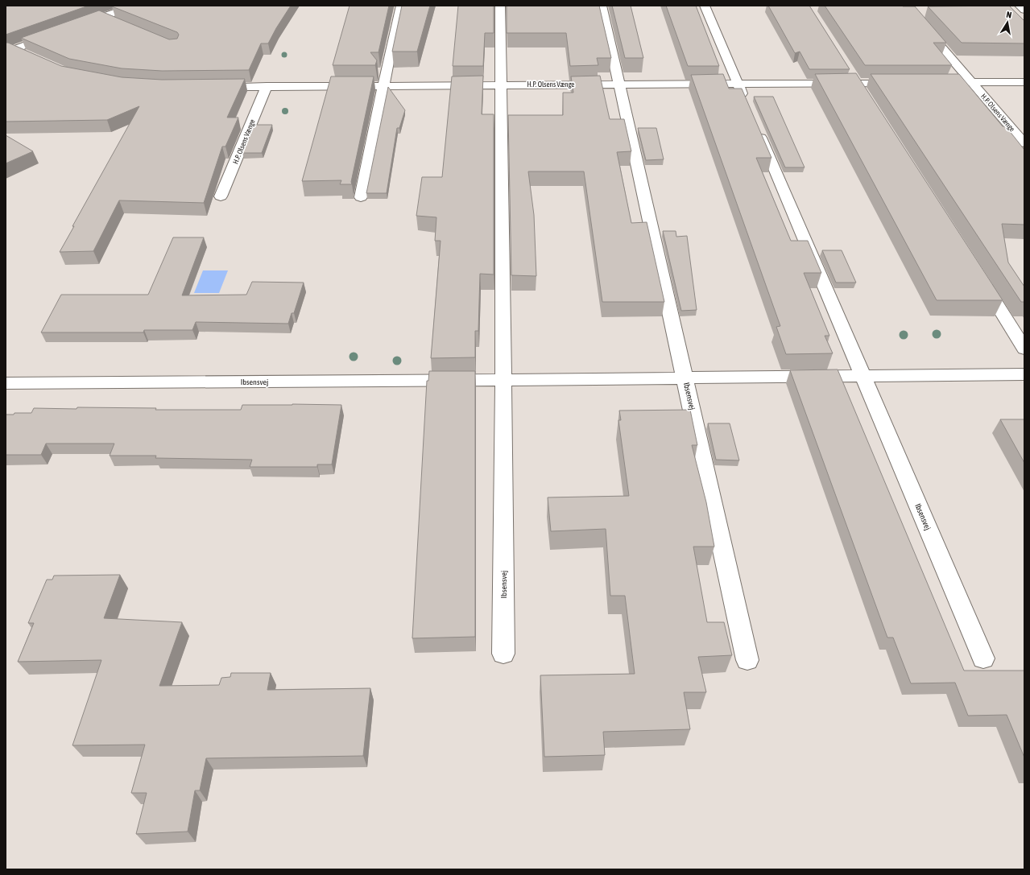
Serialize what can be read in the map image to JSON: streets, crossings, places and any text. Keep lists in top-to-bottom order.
{
  "streets": {
    "street": ["H.P. Olsens Vænge", "Ibsensvej"]
  },
  "crossings": [
    ["H.P. Olsens Vænge", "Ibsensvej"]
  ],
  "north": "top"
}
